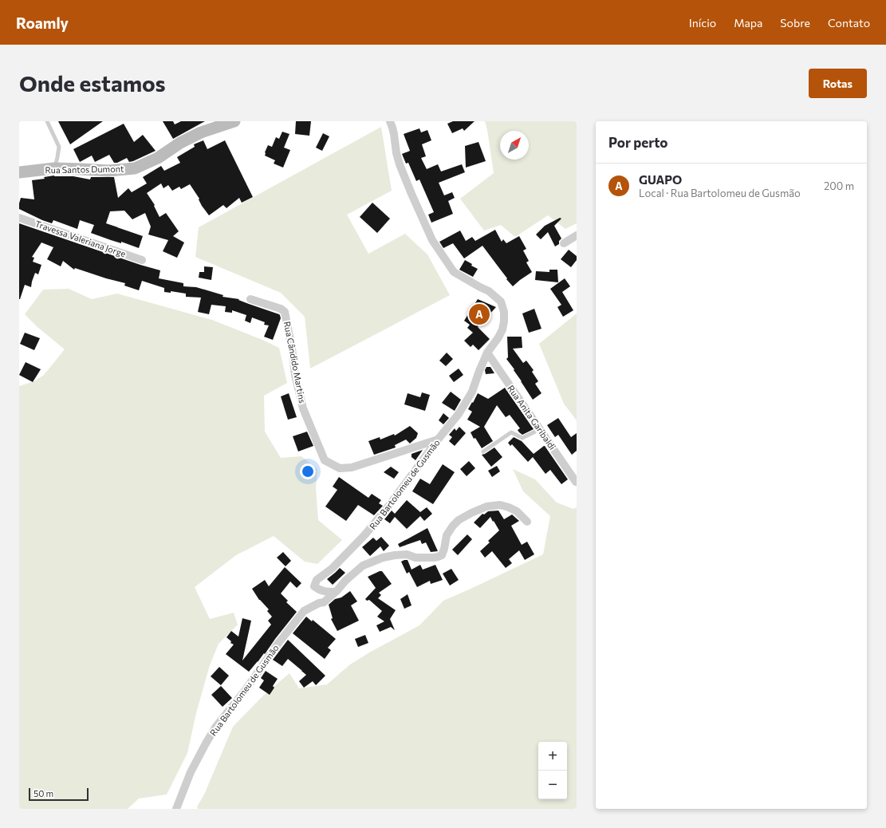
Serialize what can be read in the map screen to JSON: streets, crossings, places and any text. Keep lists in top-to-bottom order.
{
  "streets": {
    "main road": ["Rua Santos Dumont"],
    "street": [
      "Travessa Valeriana Jorge",
      "Rua Cândido Martins",
      "Rua Anita Garibaldi",
      "Rua Bartolomeu de Gusmão"
    ]
  },
  "crossings": [
    ["Rua Cândido Martins", "Rua Bartolomeu de Gusmão"],
    ["Rua Anita Garibaldi", "Rua Bartolomeu de Gusmão"]
  ],
  "scale_bar": "50 m",
  "north": "top right",
  "page": {
    "header": "Roamly",
    "nav": [
      "Início",
      "Mapa",
      "Sobre",
      "Contato"
    ],
    "buttons": "Rotas",
    "title": "Onde estamos",
    "heading": "Por perto",
    "list": [
      {
        "mark": "A",
        "name": "GUAPO",
        "note": "Local · Rua Bartolomeu de Gusmão",
        "value": "200 m"
      }
    ],
    "pins": "A",
    "map_buttons": ["+", "−"],
    "scale": "50 m"
  }
}
